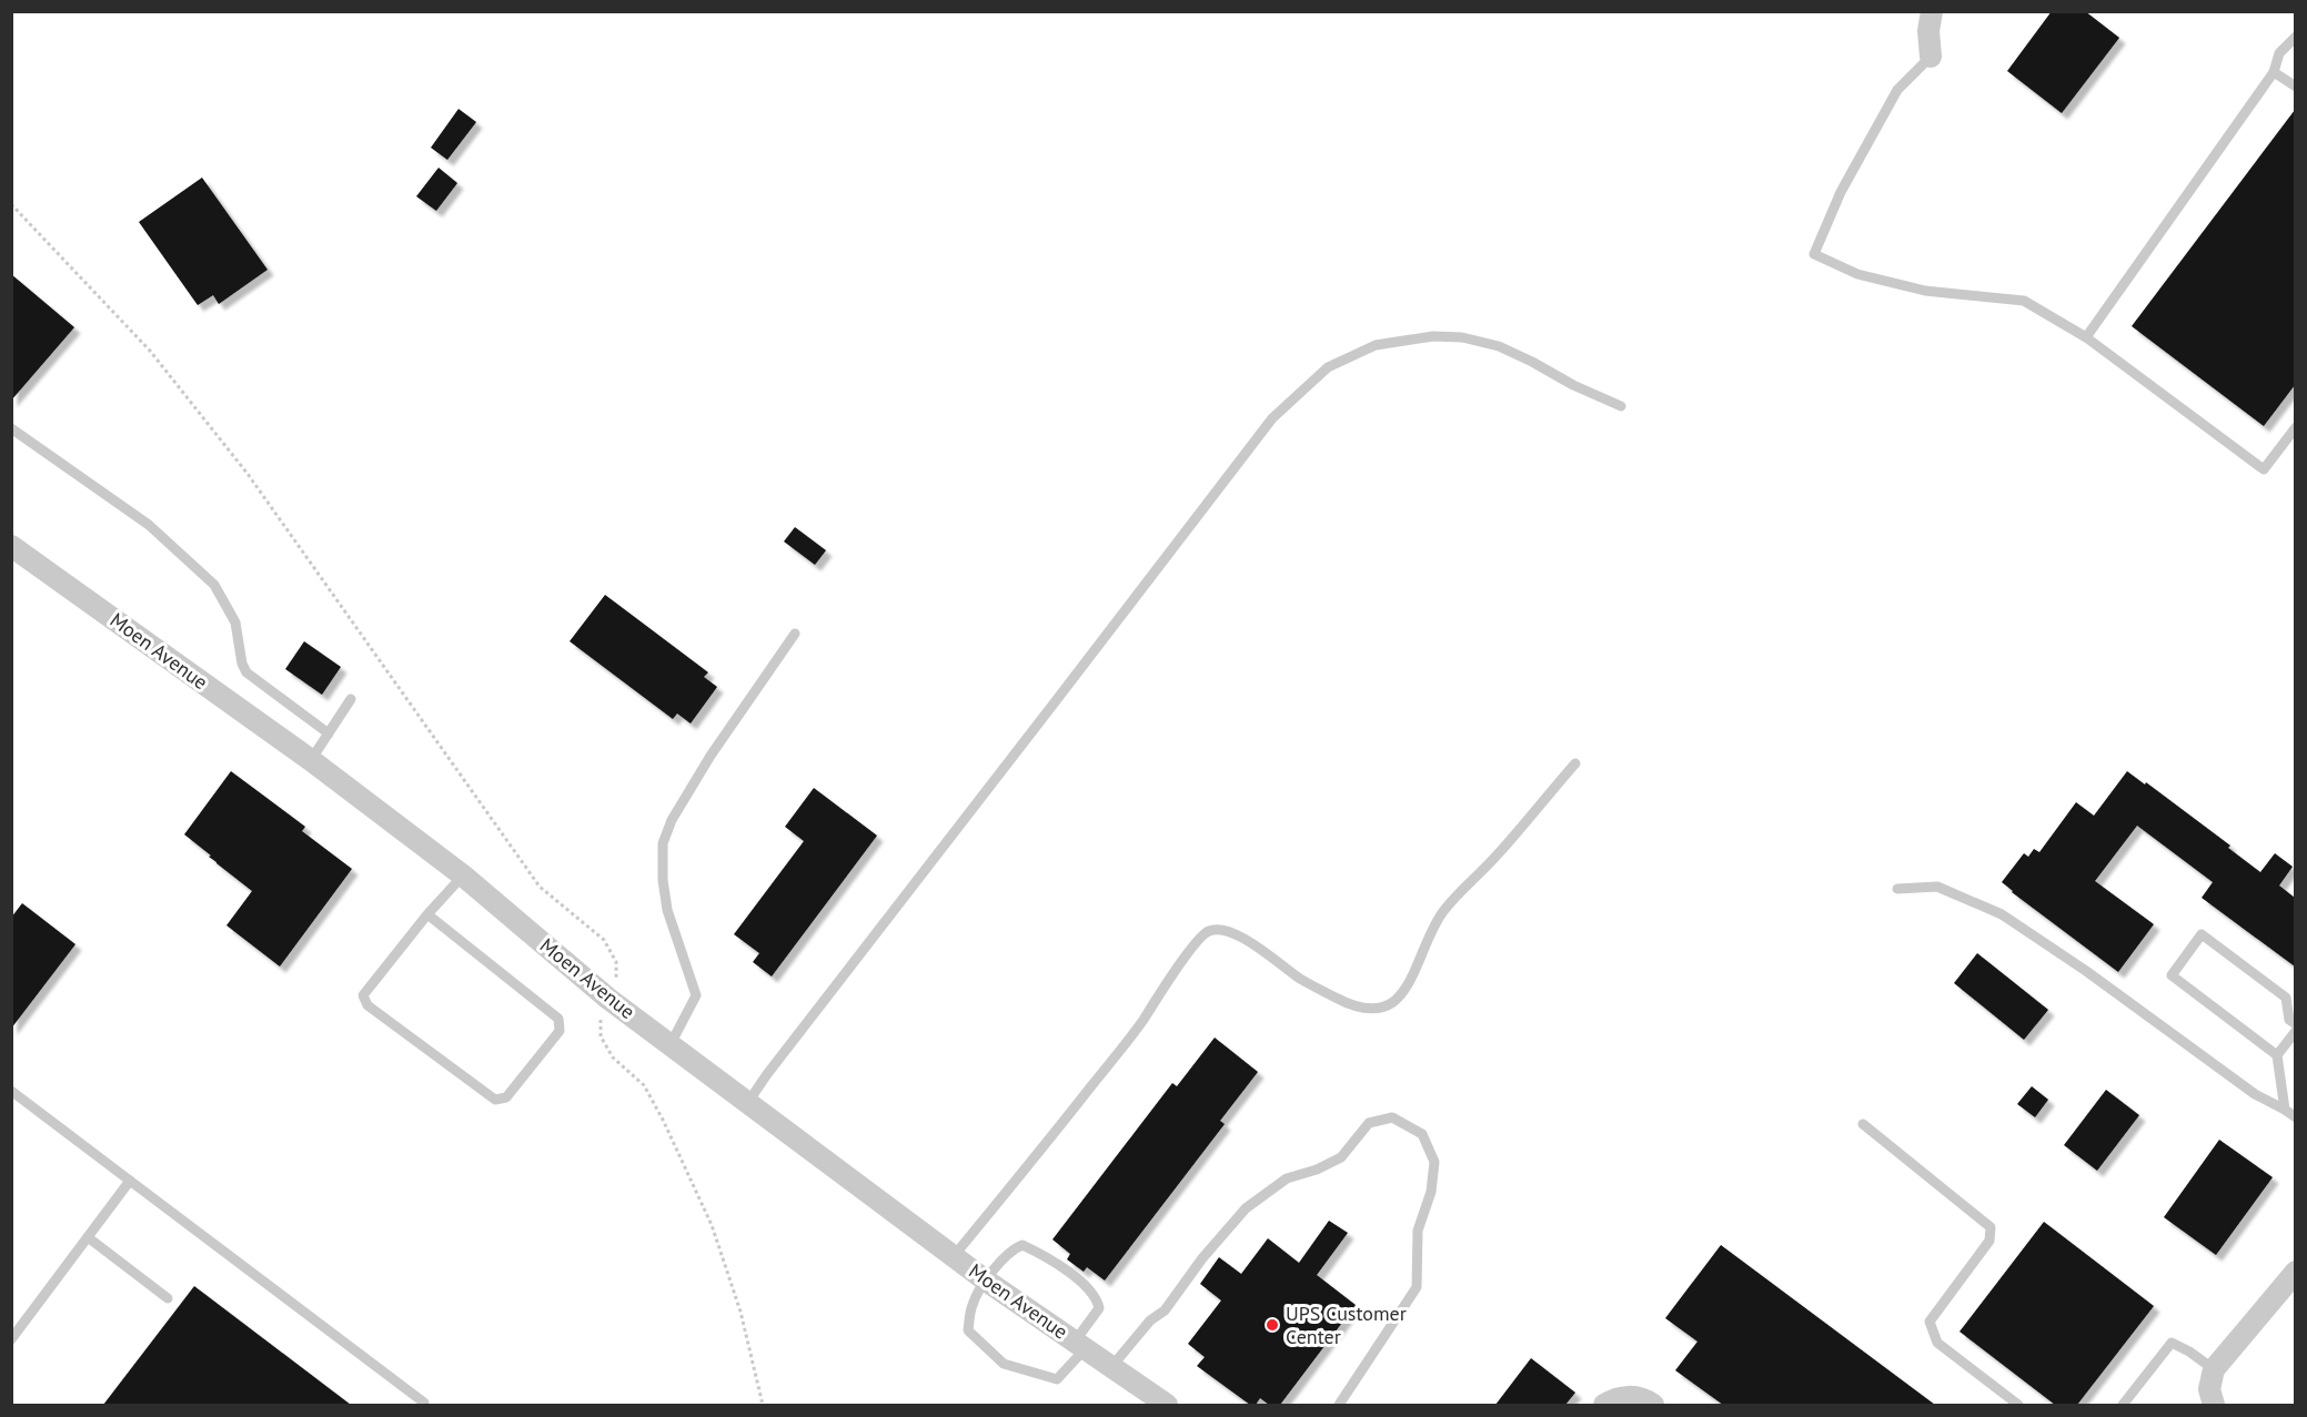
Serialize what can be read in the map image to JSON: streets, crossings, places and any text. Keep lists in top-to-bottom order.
{
  "streets": {
    "street": ["Moen Avenue"]
  },
  "places": ["UPS Customer Center"]
}
